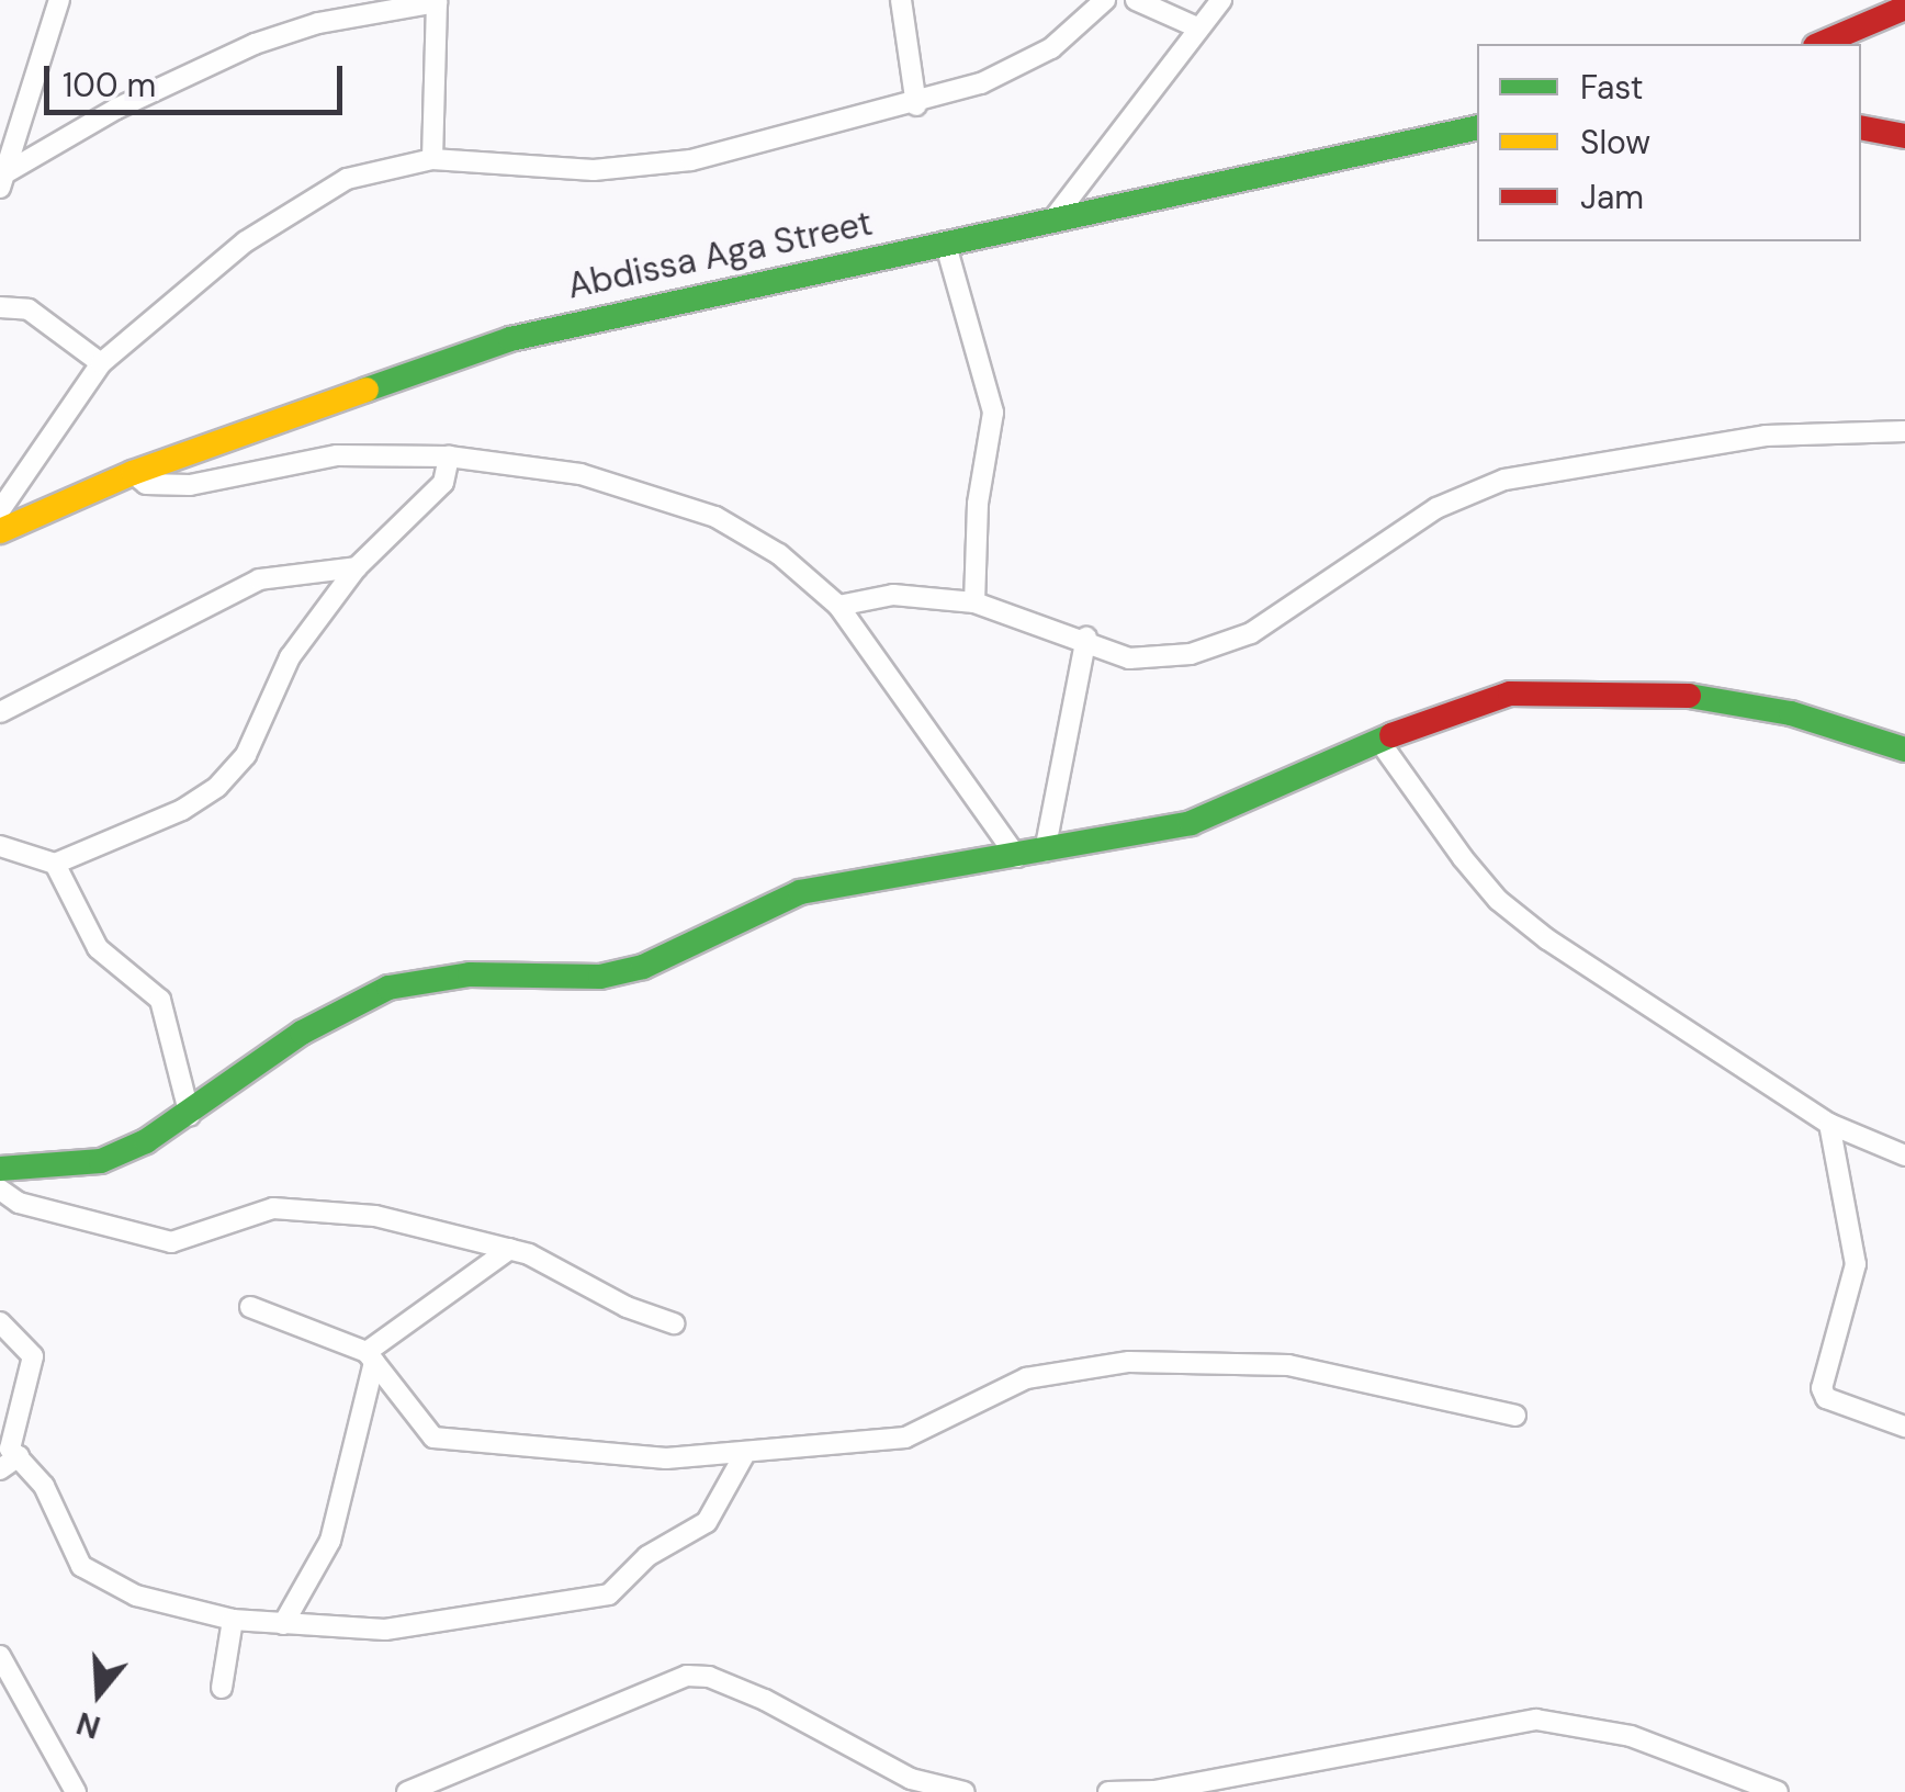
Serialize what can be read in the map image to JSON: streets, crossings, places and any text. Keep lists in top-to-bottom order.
{
  "streets": {
    "main road": ["Abdissa Aga Street"]
  },
  "legend": ["Fast", "Slow", "Jam"],
  "scale_bar": "100 m",
  "north": "bottom"
}
